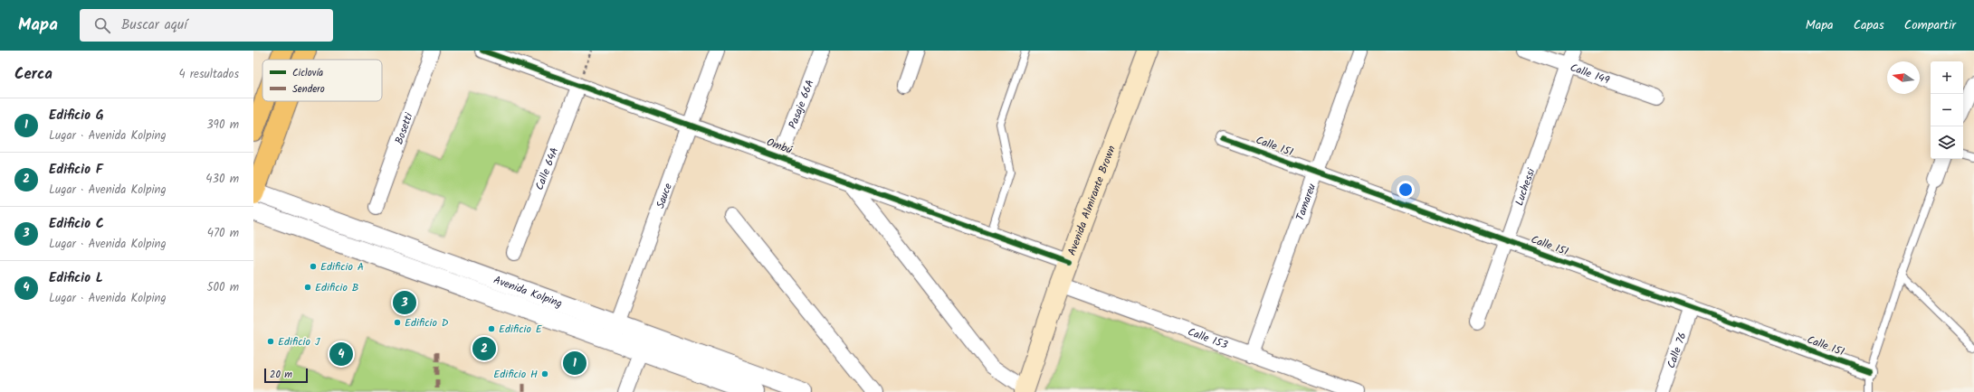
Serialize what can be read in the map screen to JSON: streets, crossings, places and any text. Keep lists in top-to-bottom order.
{
  "streets": {
    "main road": ["Avenida Almirante Brown"],
    "street": [
      "Calle 149",
      "Pasaje 66A",
      "Bosetti",
      "Ombú",
      "Calle 151",
      "Calle 64A",
      "Luchessi",
      "Sauce",
      "Tamareu",
      "Avenida Kolping",
      "Calle 153",
      "Calle 76"
    ]
  },
  "crossings": [
    ["Calle 149", "Luchessi"],
    ["Pasaje 66A", "Ombú"],
    ["Ombú", "Calle 64A"],
    ["Ombú", "Sauce"],
    ["Ombú", "Avenida Almirante Brown"],
    ["Calle 151", "Luchessi"],
    ["Calle 151", "Tamareu"],
    ["Calle 151", "Calle 76"],
    ["Sauce", "Avenida Kolping"],
    ["Avenida Almirante Brown", "Calle 153"],
    ["Tamareu", "Calle 153"]
  ],
  "places": [
    "Edificio A",
    "Edificio B",
    "Edificio D",
    "Edificio E",
    "Edificio J",
    "Edificio H"
  ],
  "legend": ["Ciclovía", "Sendero"],
  "scale_bar": "20 m",
  "north": "left",
  "page": {
    "header": "Mapa",
    "search": "Buscar aquí",
    "nav": ["Mapa", "Capas", "Compartir"],
    "heading": ["Cerca", "4 resultados"],
    "map_buttons": ["+", "−"],
    "list": [
      {
        "mark": "1",
        "name": "Edificio G",
        "note": "Lugar · Avenida Kolping",
        "value": "390 m"
      },
      {
        "mark": "2",
        "name": "Edificio F",
        "note": "Lugar · Avenida Kolping",
        "value": "430 m"
      },
      {
        "mark": "3",
        "name": "Edificio C",
        "note": "Lugar · Avenida Kolping",
        "value": "470 m"
      },
      {
        "mark": "4",
        "name": "Edificio L",
        "note": "Lugar · Avenida Kolping",
        "value": "500 m"
      }
    ],
    "pins": [
      "3",
      "2",
      "4",
      "1"
    ],
    "scale": "20 m"
  }
}
